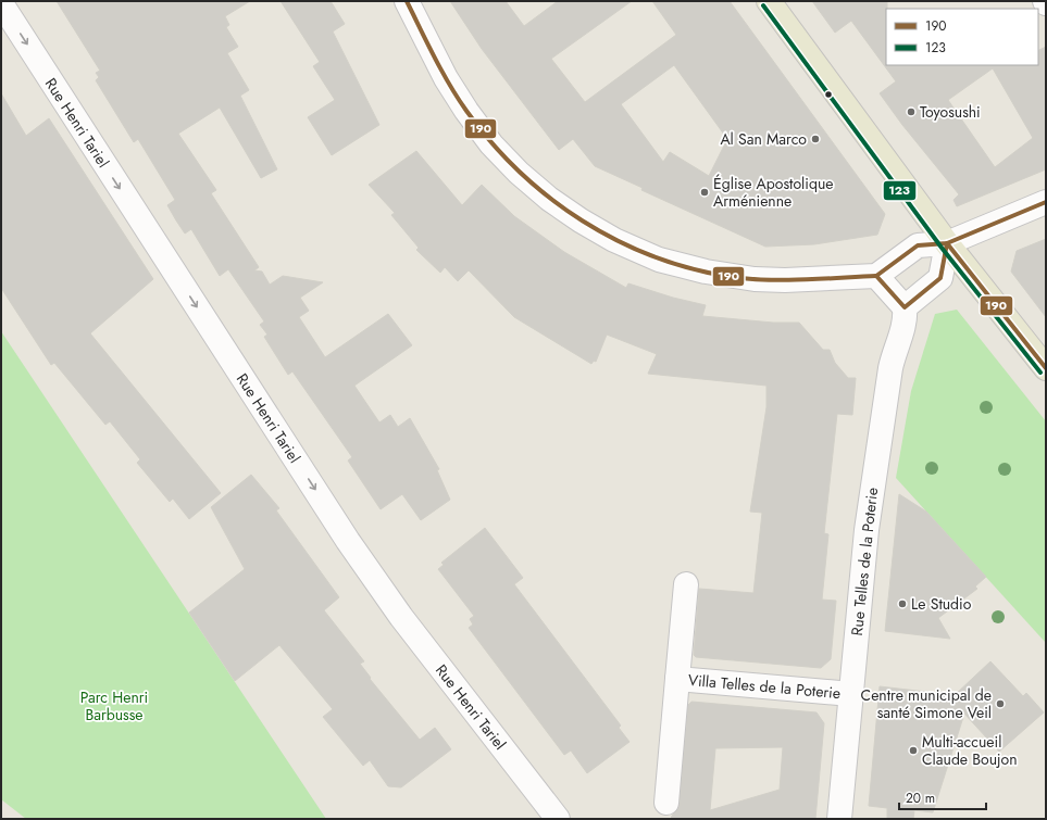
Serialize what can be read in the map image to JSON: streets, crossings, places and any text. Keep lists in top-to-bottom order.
{
  "streets": {
    "street": ["Rue Henri Tariel", "Rue Telles de la Poterie", "Villa Telles de la Poterie"]
  },
  "crossings": [
    ["Rue Telles de la Poterie", "Villa Telles de la Poterie"]
  ],
  "one_way": ["Rue Henri Tariel"],
  "parks": ["Parc Henri Barbusse"],
  "places": [
    "Toyosushi",
    "Al San Marco",
    "Église Apostolique Arménienne",
    "Le Studio",
    "Centre municipal de santé Simone Veil",
    "Multi-accueil Claude Boujon"
  ],
  "lines": ["transit line 190", "transit line 123"],
  "legend": ["190", "123"],
  "scale_bar": "20 m"
}
